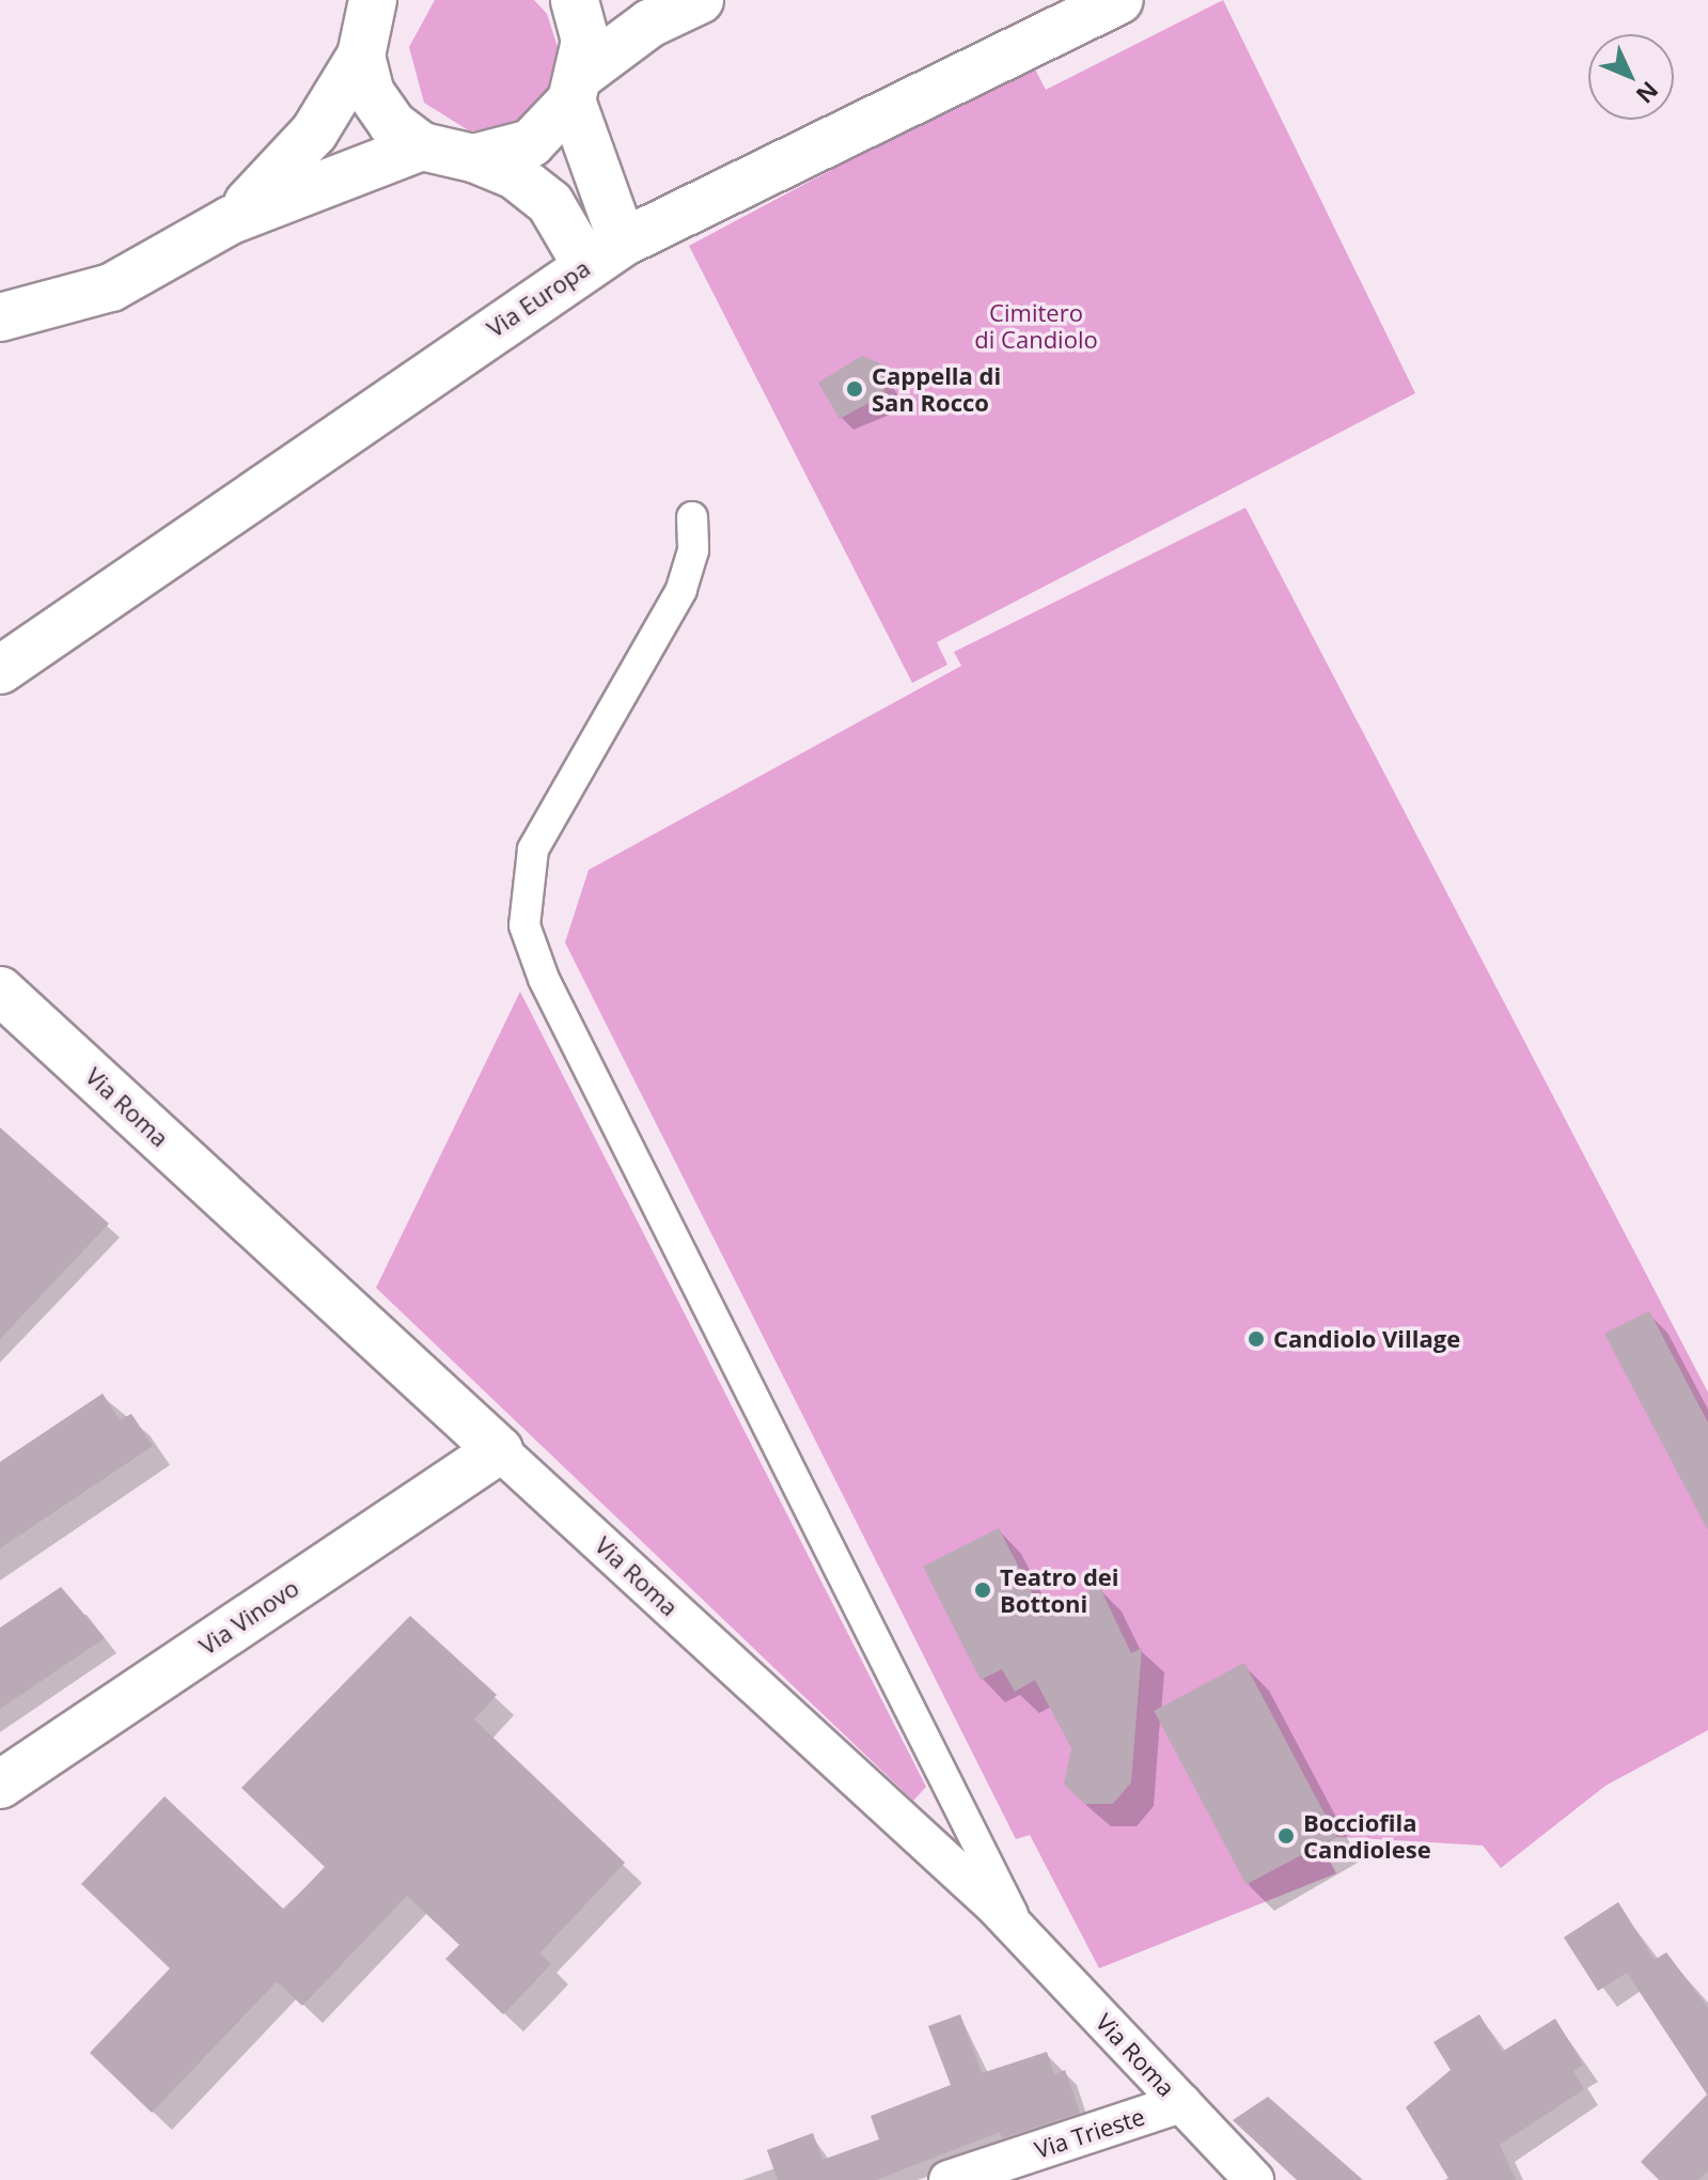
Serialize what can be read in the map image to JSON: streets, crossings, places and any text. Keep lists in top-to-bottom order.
{
  "streets": {
    "street": [
      "Via Europa",
      "Via Roma",
      "Via Vinovo",
      "Via Trieste"
    ]
  },
  "crossings": [
    ["Via Roma", "Via Vinovo"],
    ["Via Roma", "Via Trieste"]
  ],
  "parks": ["Cimitero di Candiolo"],
  "places": [
    "Cappella di San Rocco",
    "Candiolo Village",
    "Teatro dei Bottoni",
    "Bocciofila Candiolese"
  ],
  "north": "bottom right"
}
